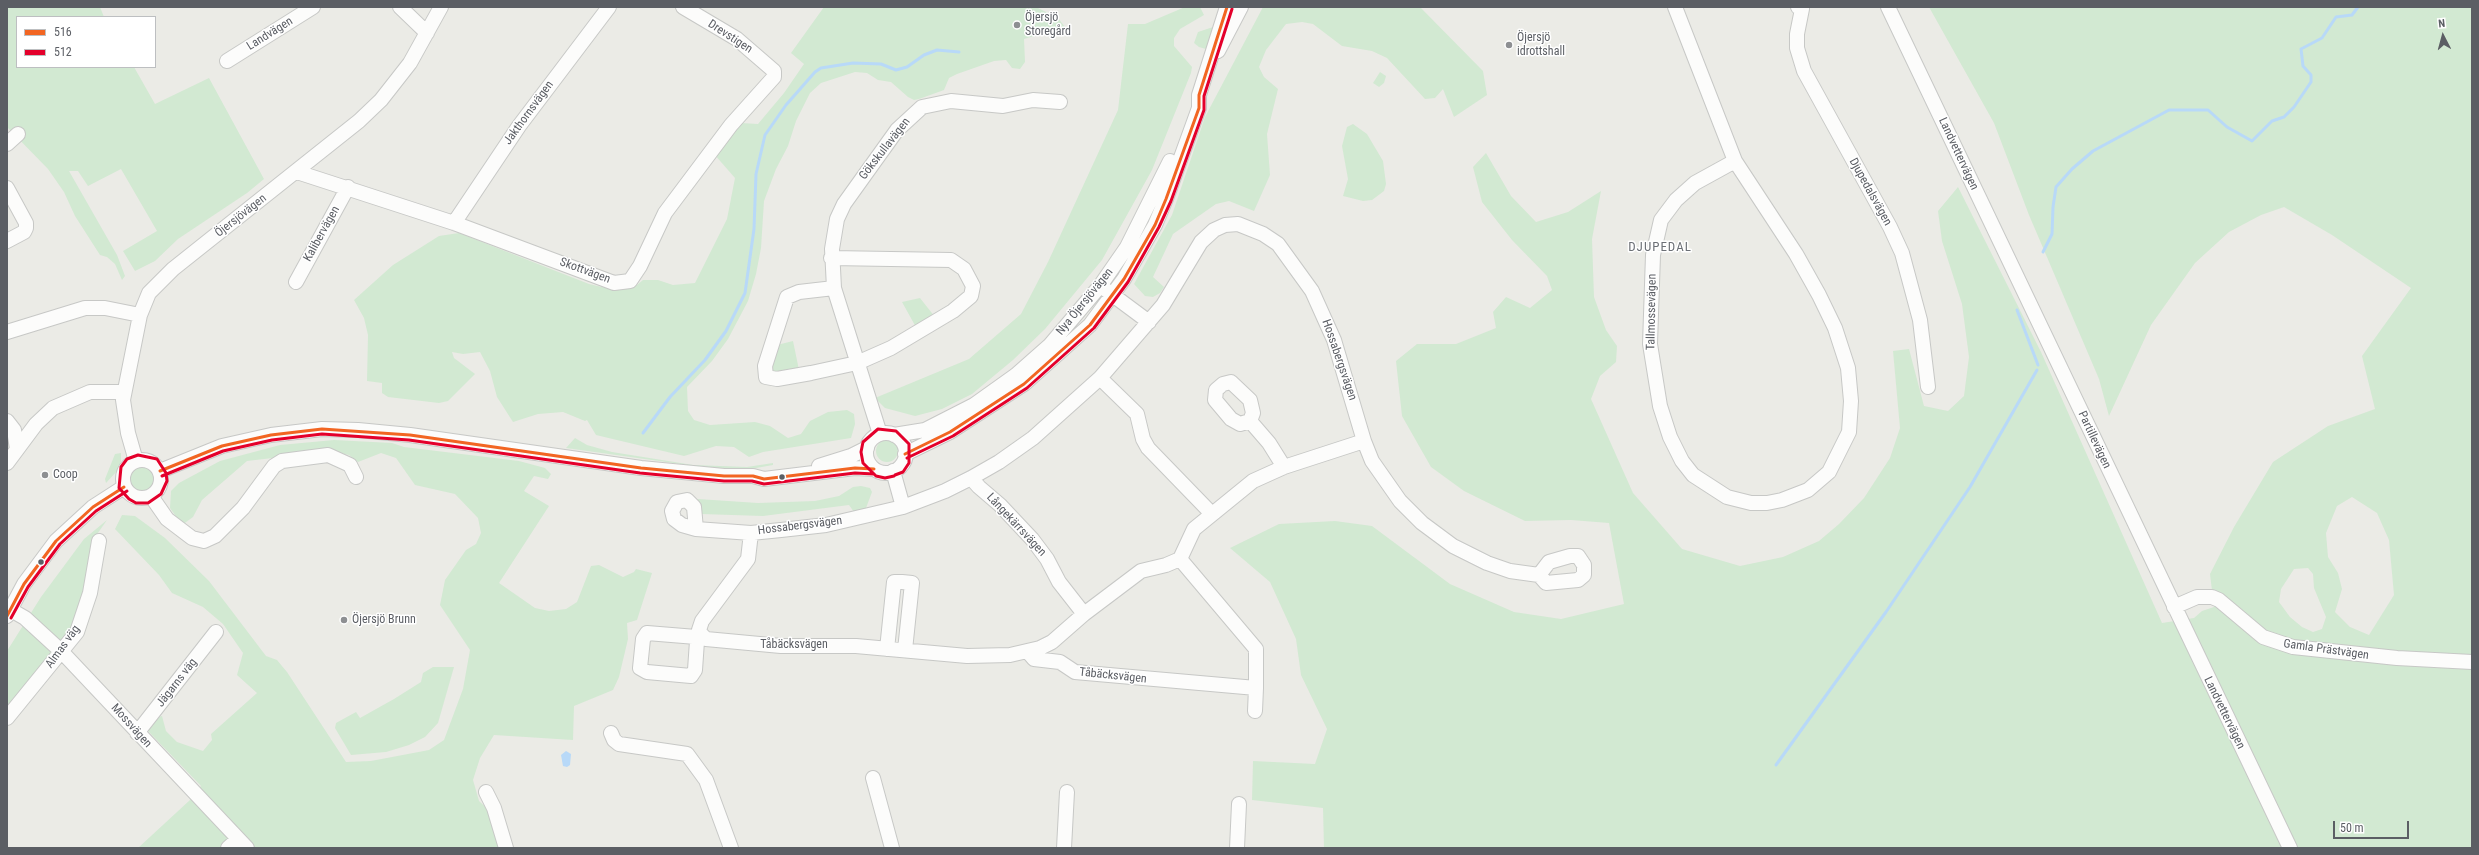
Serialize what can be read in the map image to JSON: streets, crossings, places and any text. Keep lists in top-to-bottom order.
{
  "streets": {
    "street": [
      "Landvägen",
      "Drevstigen",
      "Jakthornsvägen",
      "Gökskullavägen",
      "Landvettervägen",
      "Djupedalsvägen",
      "Öjersjövägen",
      "Kalibervägen",
      "Skottvägen",
      "Nya Öjersjövägen",
      "Tallmossevägen",
      "Hossabergsvägen",
      "Partillevägen",
      "Långekärrsvägen",
      "Tåbäcksvägen",
      "Almas väg",
      "Gamla Prästvägen",
      "Jägarns väg",
      "Mossvägen"
    ]
  },
  "crossings": [
    ["Drevstigen", "Skottvägen"],
    ["Jakthornsvägen", "Skottvägen"],
    ["Gökskullavägen", "Nya Öjersjövägen"],
    ["Landvettervägen", "Partillevägen"],
    ["Landvettervägen", "Gamla Prästvägen"],
    ["Öjersjövägen", "Skottvägen"],
    ["Kalibervägen", "Skottvägen"],
    ["Hossabergsvägen", "Långekärrsvägen"],
    ["Hossabergsvägen", "Tåbäcksvägen"],
    ["Almas väg", "Mossvägen"],
    ["Jägarns väg", "Mossvägen"]
  ],
  "districts": ["DJUPEDAL"],
  "places": [
    "Öjersjö Storegård",
    "Öjersjö idrottshall",
    "Coop",
    "Öjersjö Brunn"
  ],
  "lines": ["transit line 516", "transit line 512"],
  "legend": ["516", "512"],
  "scale_bar": "50 m",
  "north": "top"
}
